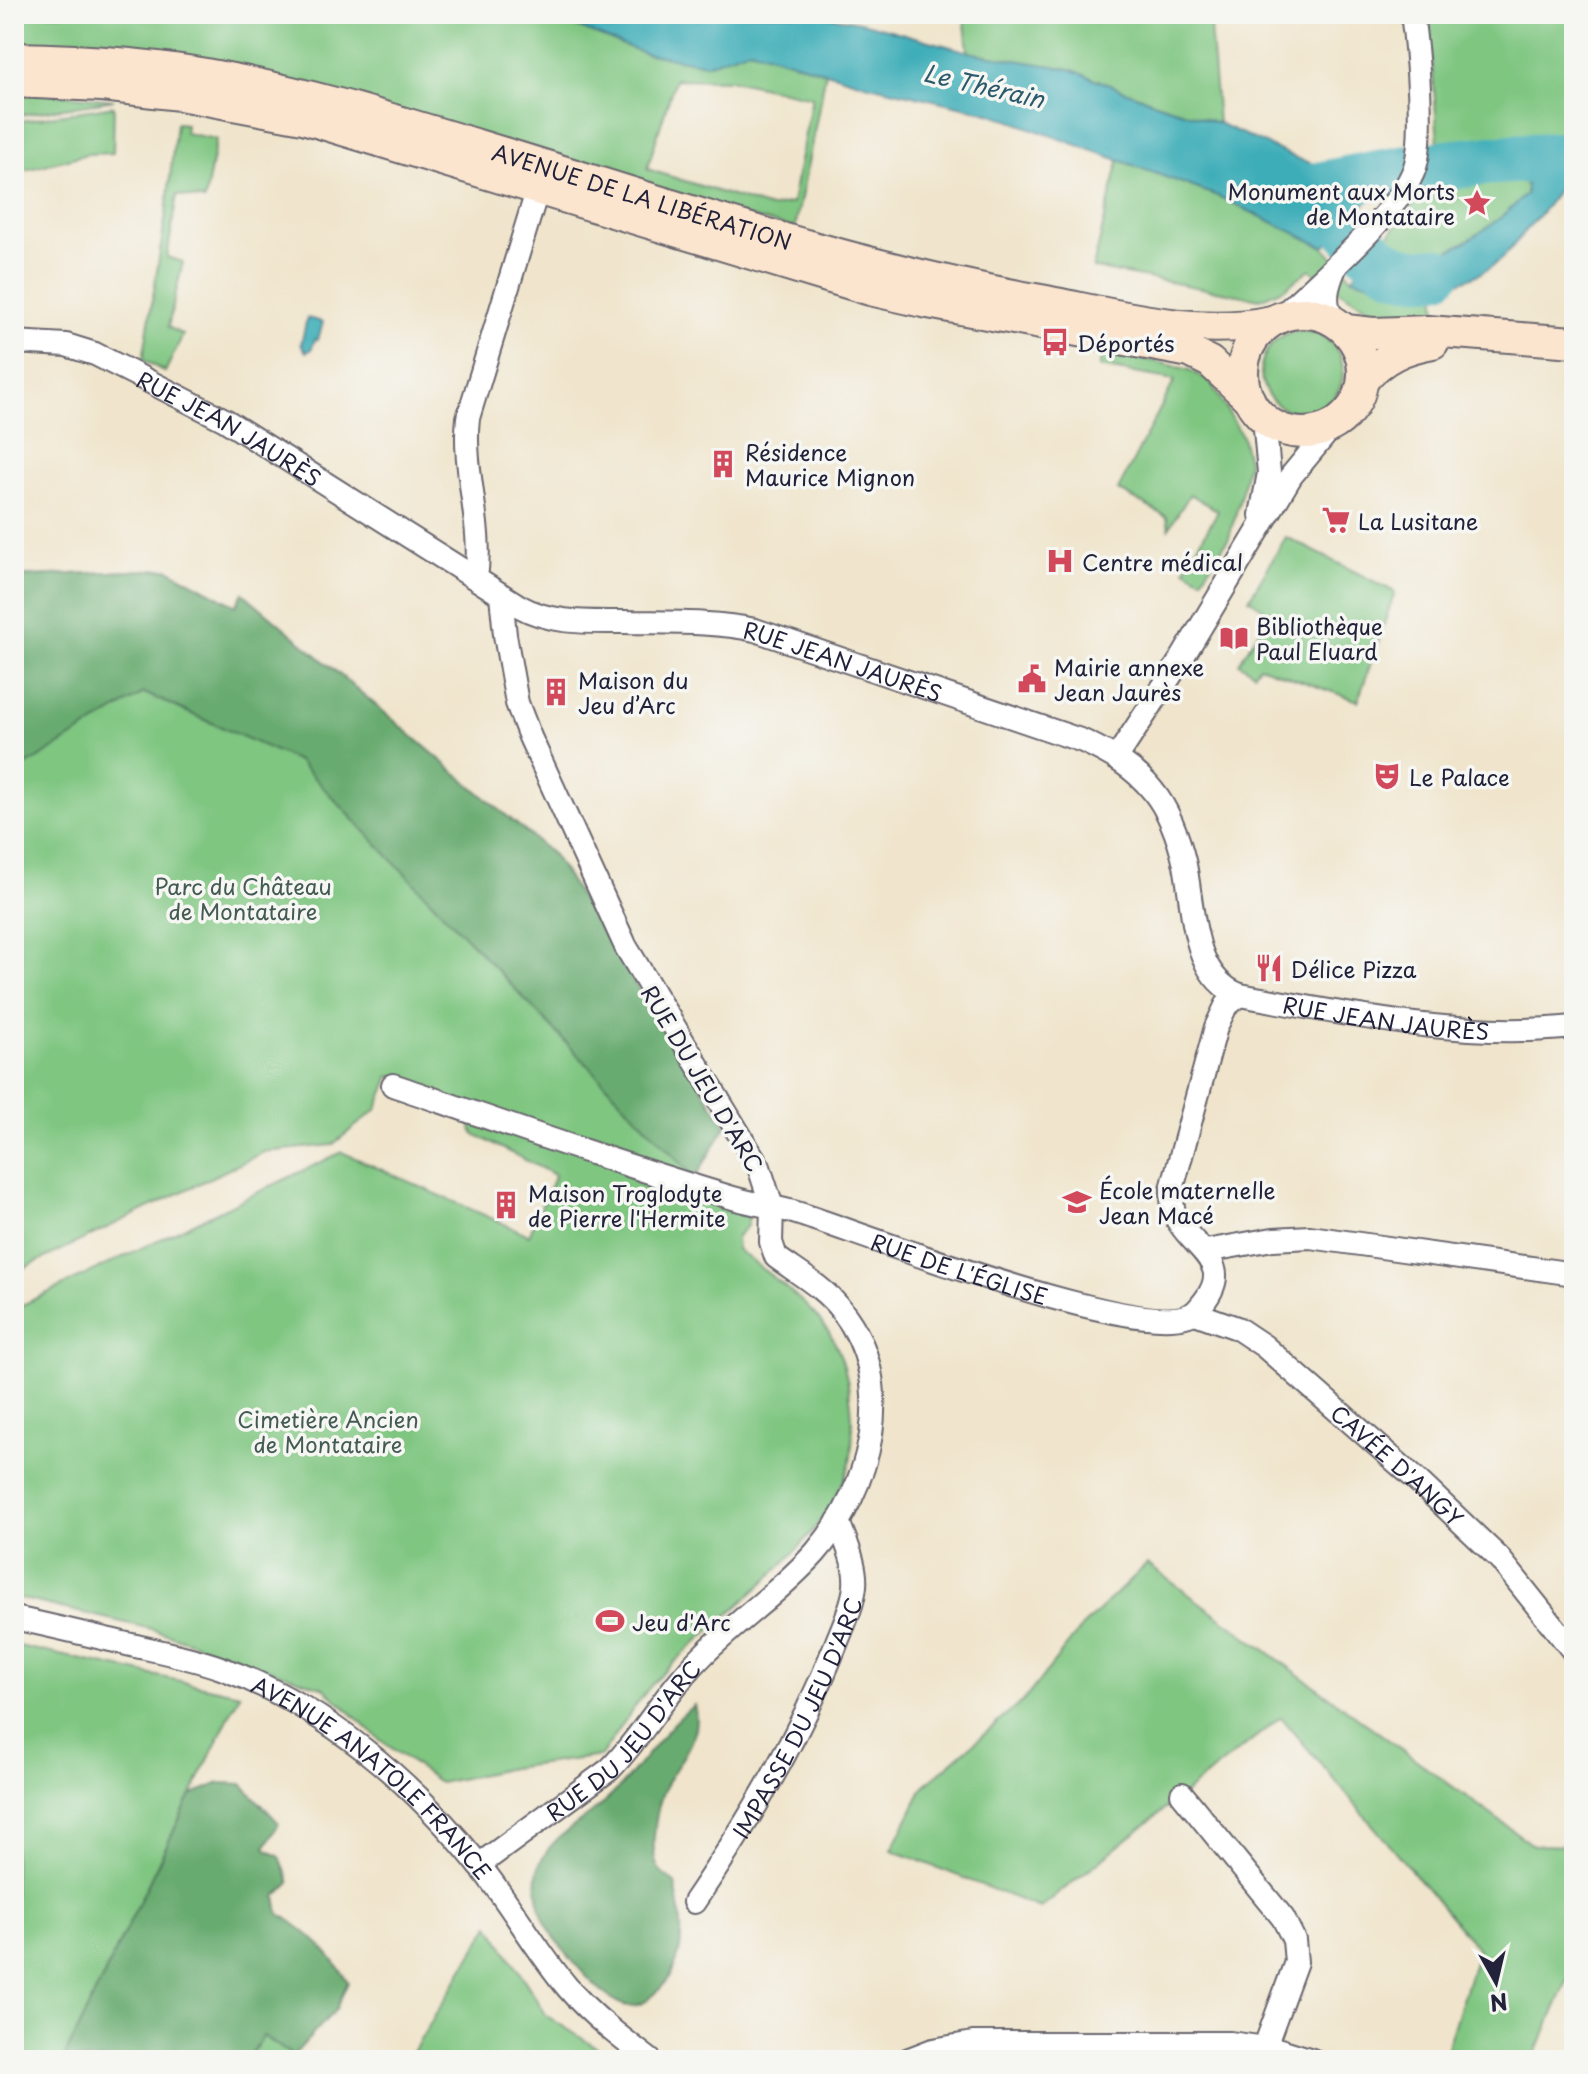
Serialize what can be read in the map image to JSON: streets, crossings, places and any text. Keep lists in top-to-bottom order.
{
  "streets": {
    "main road": ["AVENUE DE LA LIBÉRATION"],
    "street": [
      "RUE JEAN JAURÈS",
      "RUE DU JEU D'ARC",
      "RUE DE L'ÉGLISE",
      "CAVÉE D'ANGY",
      "IMPASSE DU JEU D'ARC",
      "AVENUE ANATOLE FRANCE"
    ]
  },
  "crossings": [
    ["RUE JEAN JAURÈS", "RUE DU JEU D'ARC"],
    ["RUE DU JEU D'ARC", "RUE DE L'ÉGLISE"],
    ["RUE DU JEU D'ARC", "IMPASSE DU JEU D'ARC"],
    ["RUE DU JEU D'ARC", "AVENUE ANATOLE FRANCE"],
    ["RUE DE L'ÉGLISE", "CAVÉE D'ANGY"]
  ],
  "water": ["Le Thérain"],
  "parks": ["Parc du Château de Montataire", "Cimetière Ancien de Montataire"],
  "places": {
    "place": ["Monument aux Morts de Montataire"],
    "bus stop": ["Déportés"],
    "building": ["Résidence Maurice Mignon", "Maison du Jeu d’Arc", "Maison Troglodyte de Pierre l'Hermite"],
    "supermarket": ["La Lusitane"],
    "hospital": ["Centre médical"],
    "library": ["Bibliothèque Paul Eluard"],
    "public building": ["Mairie annexe Jean Jaurès"],
    "theatre": ["Le Palace"],
    "restaurant": ["Délice Pizza"],
    "school or university": ["École maternelle Jean Macé"],
    "sports": ["Jeu d'Arc"]
  },
  "north": "bottom"
}
